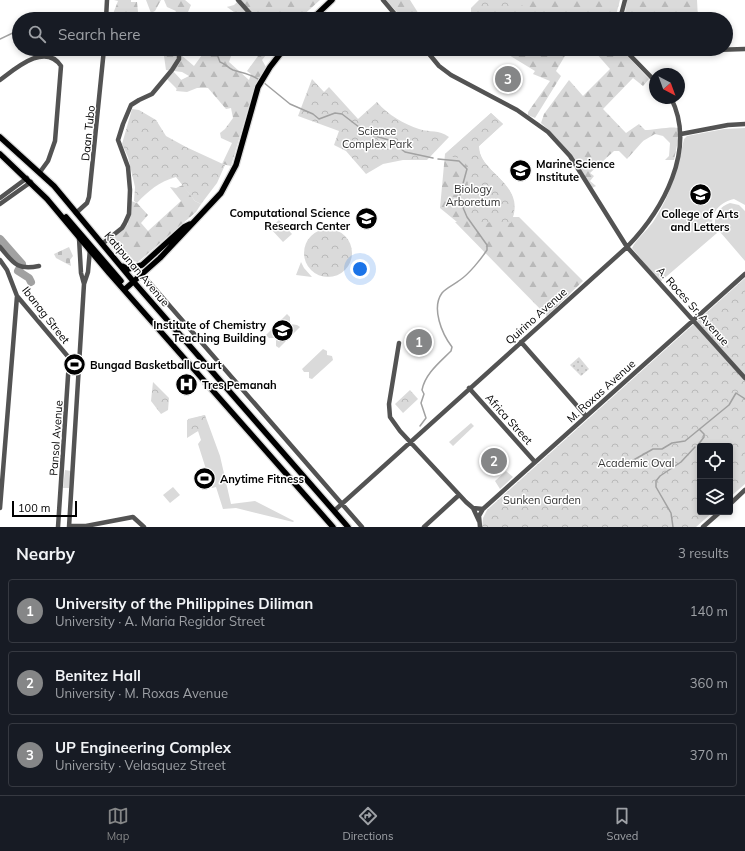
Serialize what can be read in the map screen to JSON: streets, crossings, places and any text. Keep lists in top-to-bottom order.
{
  "streets": {
    "main road": ["Katipunan Avenue"],
    "street": [
      "Daan Tubo",
      "A. Roces Sr. Avenue",
      "Ibanag Street",
      "Quirino Avenue",
      "M. Roxas Avenue",
      "Africa Street",
      "Pansol Avenue"
    ]
  },
  "crossings": [
    ["Daan Tubo", "Katipunan Avenue"],
    ["Katipunan Avenue", "Quirino Avenue"],
    ["Katipunan Avenue", "Pansol Avenue"],
    ["A. Roces Sr. Avenue", "Quirino Avenue"],
    ["A. Roces Sr. Avenue", "M. Roxas Avenue"],
    ["Ibanag Street", "Pansol Avenue"],
    ["Quirino Avenue", "Africa Street"],
    ["M. Roxas Avenue", "Africa Street"]
  ],
  "parks": [
    "Science Complex Park",
    "Biology Arboretum",
    "Academic Oval",
    "Sunken Garden"
  ],
  "places": {
    "school or university": [
      "Marine Science Institute",
      "College of Arts and Letters",
      "Computational Science Research Center",
      "Institute of Chemistry Teaching Building"
    ],
    "sports": ["Bungad Basketball Court", "Anytime Fitness"],
    "hospital": ["Tres Pemanah"]
  },
  "scale_bar": "100 m",
  "north": "bottom right",
  "page": {
    "search": "Search here",
    "pins": ["3", "1", "2"],
    "scale": "100 m",
    "heading": ["Nearby", "3 results"],
    "list": [
      {
        "mark": "1",
        "name": "University of the Philippines Diliman",
        "note": "University · A. Maria Regidor Street",
        "value": "140 m"
      },
      {
        "mark": "2",
        "name": "Benitez Hall",
        "note": "University · M. Roxas Avenue",
        "value": "360 m"
      },
      {
        "mark": "3",
        "name": "UP Engineering Complex",
        "note": "University · Velasquez Street",
        "value": "370 m"
      }
    ],
    "nav": ["Map", "Directions", "Saved"]
  }
}
